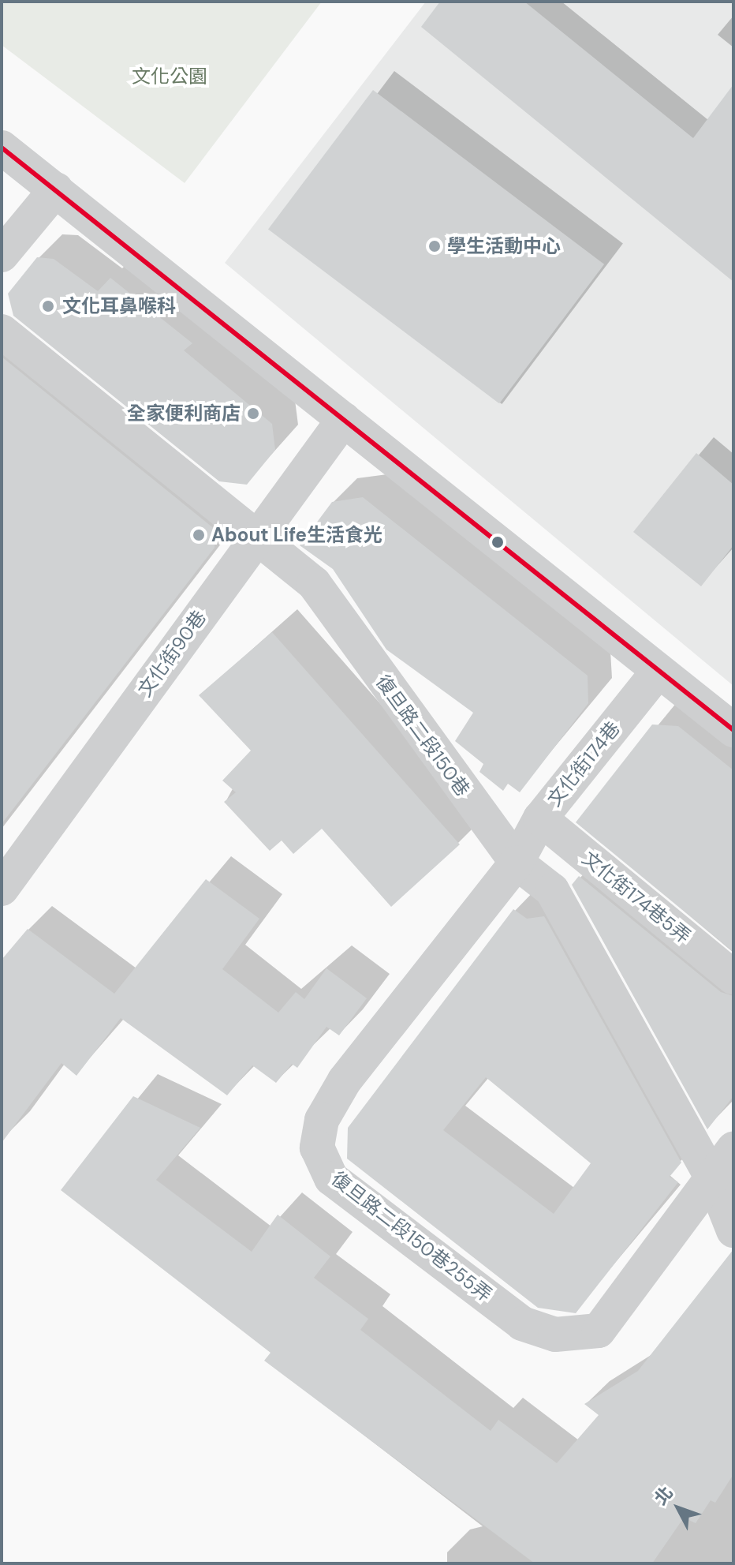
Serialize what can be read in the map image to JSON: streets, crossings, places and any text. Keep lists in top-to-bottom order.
{
  "streets": {
    "street": [
      "文化街90巷",
      "復旦路二段150巷",
      "文化街174巷",
      "文化街174巷5弄",
      "復旦路二段150巷255弄"
    ]
  },
  "crossings": [
    ["文化街90巷", "復旦路二段150巷"],
    ["復旦路二段150巷", "文化街174巷"],
    ["復旦路二段150巷", "復旦路二段150巷255弄"],
    ["文化街174巷", "文化街174巷5弄"],
    ["文化街174巷", "復旦路二段150巷255弄"]
  ],
  "parks": ["文化公園"],
  "places": [
    "學生活動中心",
    "文化耳鼻喉科",
    "全家便利商店",
    "About Life生活食光"
  ],
  "north": "top left"
}
